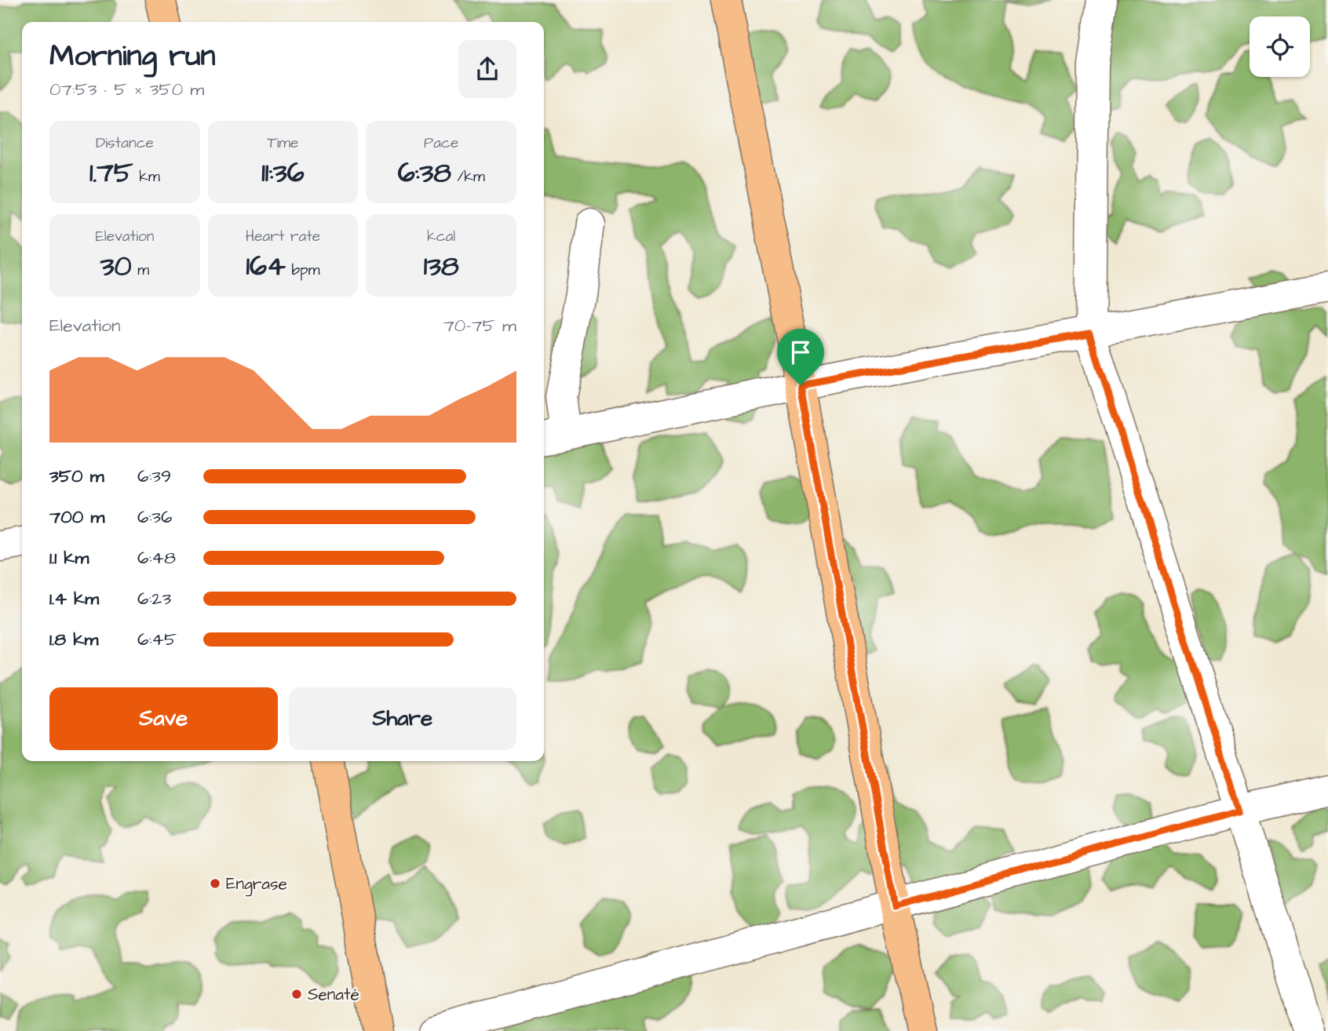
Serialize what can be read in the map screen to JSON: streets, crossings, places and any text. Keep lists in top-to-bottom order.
{
  "places": ["Engrase", "Senaté"],
  "page": {
    "heading": ["Morning run", "07:53 · 5 × 350 m"],
    "stats": [
      ["Distance", "1.75 km"],
      ["Time", "11:36"],
      ["Pace", "6:38 /km"],
      ["Elevation", "30 m"],
      ["Heart rate", "164 bpm"],
      ["kcal", "138"]
    ],
    "chart": ["Elevation", "70–75 m"],
    "list": [
      {
        "name": "350 m",
        "note": "6:39"
      },
      {
        "name": "700 m",
        "note": "6:36"
      },
      {
        "name": "1.1 km",
        "note": "6:48"
      },
      {
        "name": "1.4 km",
        "note": "6:23"
      },
      {
        "name": "1.8 km",
        "note": "6:45"
      }
    ],
    "buttons": ["Save", "Share"]
  }
}
